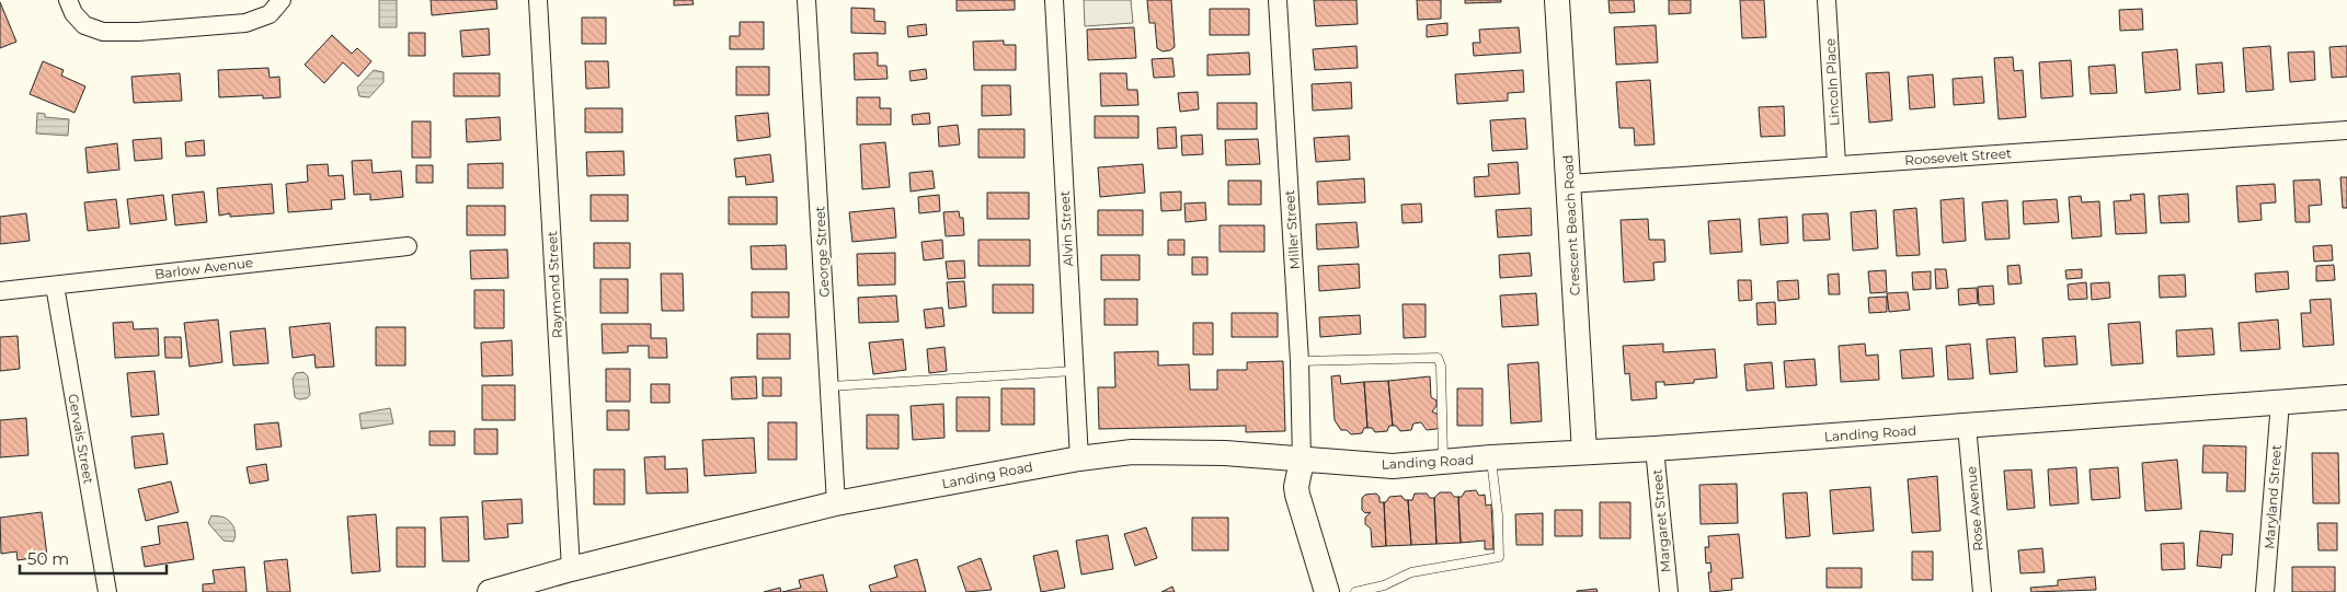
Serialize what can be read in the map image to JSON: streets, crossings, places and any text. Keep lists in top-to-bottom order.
{
  "streets": {
    "street": [
      "Lincoln Place",
      "Roosevelt Street",
      "Crescent Beach Road",
      "Alvin Street",
      "Miller Street",
      "George Street",
      "Barlow Avenue",
      "Raymond Street",
      "Landing Road",
      "Gervais Street",
      "Maryland Street",
      "Rose Avenue",
      "Margaret Street"
    ]
  },
  "crossings": [
    ["Lincoln Place", "Roosevelt Street"],
    ["Roosevelt Street", "Crescent Beach Road"],
    ["Crescent Beach Road", "Landing Road"],
    ["Alvin Street", "Landing Road"],
    ["Miller Street", "Landing Road"],
    ["George Street", "Landing Road"],
    ["Barlow Avenue", "Gervais Street"],
    ["Raymond Street", "Landing Road"],
    ["Landing Road", "Maryland Street"],
    ["Landing Road", "Rose Avenue"],
    ["Landing Road", "Margaret Street"]
  ],
  "scale_bar": "50 m"
}
